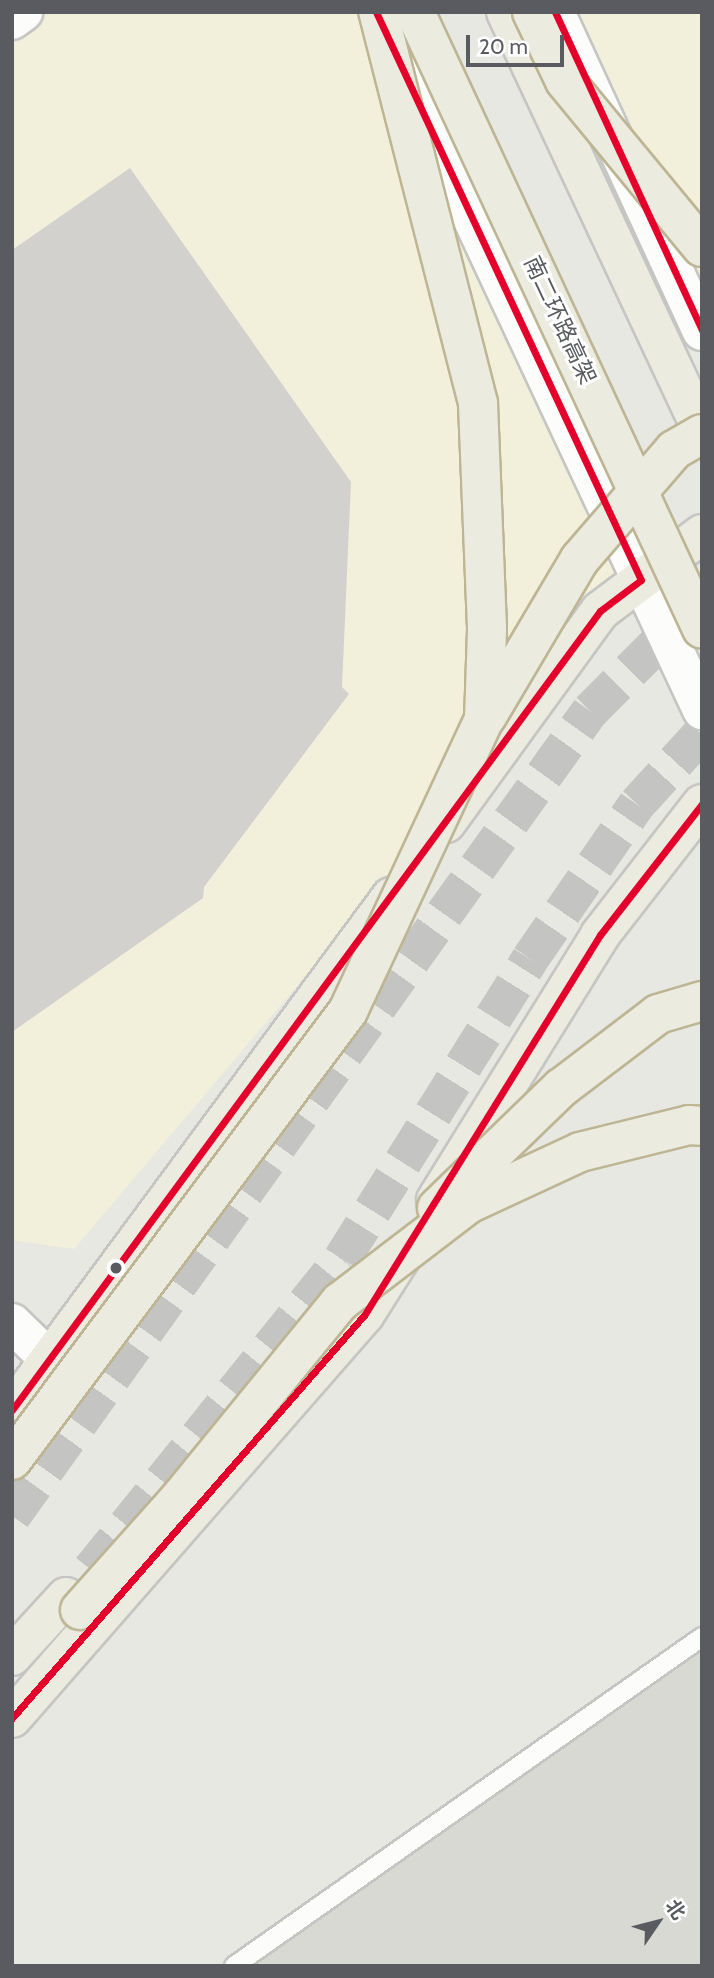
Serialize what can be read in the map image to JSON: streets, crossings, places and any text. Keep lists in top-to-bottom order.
{
  "streets": {
    "highway": ["南二环路高架"]
  },
  "scale_bar": "20 m",
  "north": "top right"
}
